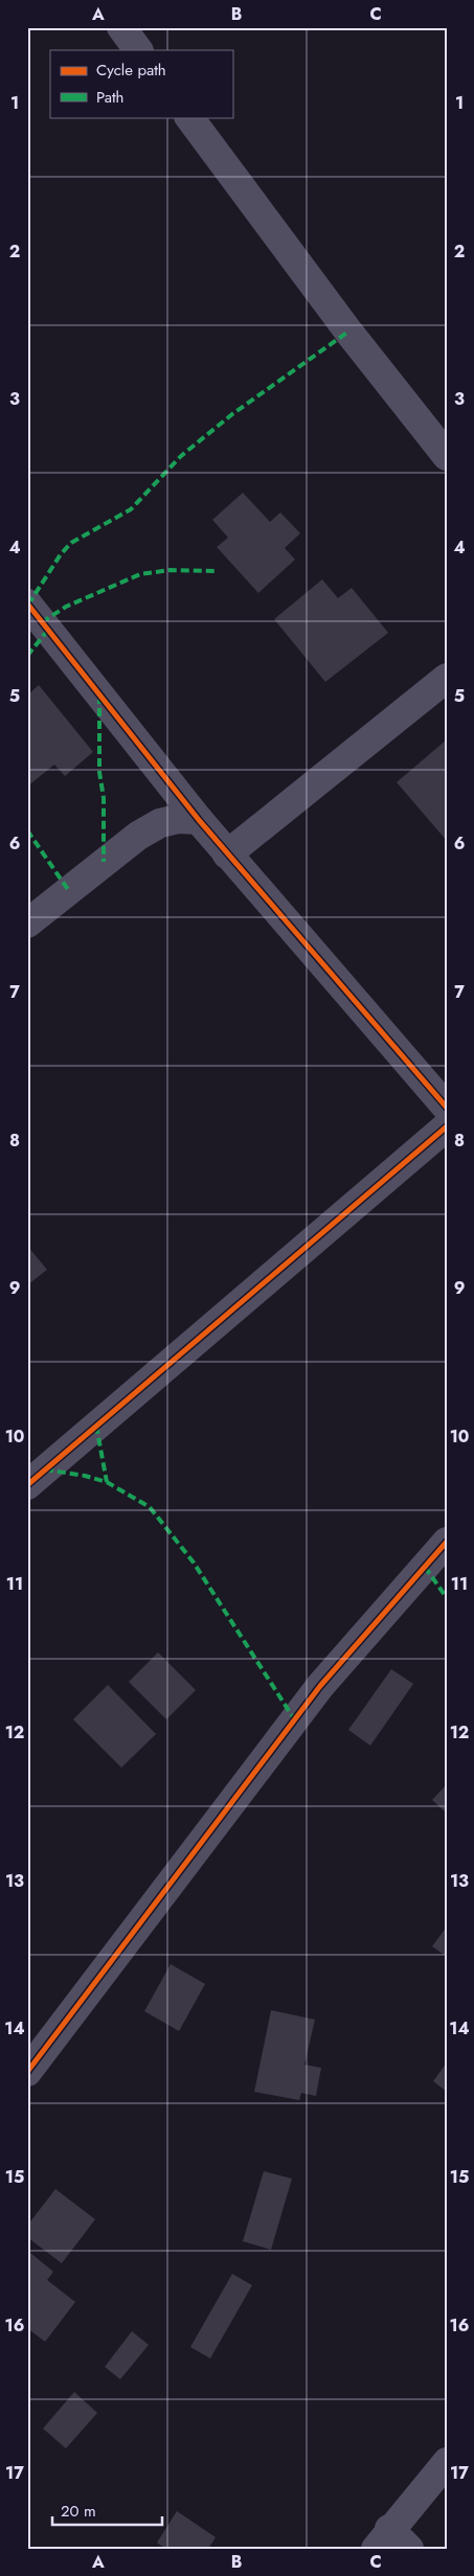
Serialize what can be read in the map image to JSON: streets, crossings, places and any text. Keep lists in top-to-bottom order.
{
  "legend": ["Cycle path", "Path"],
  "scale_bar": "20 m",
  "grid": {
    "columns": ["A", "B", "C"],
    "rows": [
      "1",
      "2",
      "3",
      "4",
      "5",
      "6",
      "7",
      "8",
      "9",
      "10",
      "11",
      "12",
      "13",
      "14",
      "15",
      "16",
      "17"
    ]
  }
}
